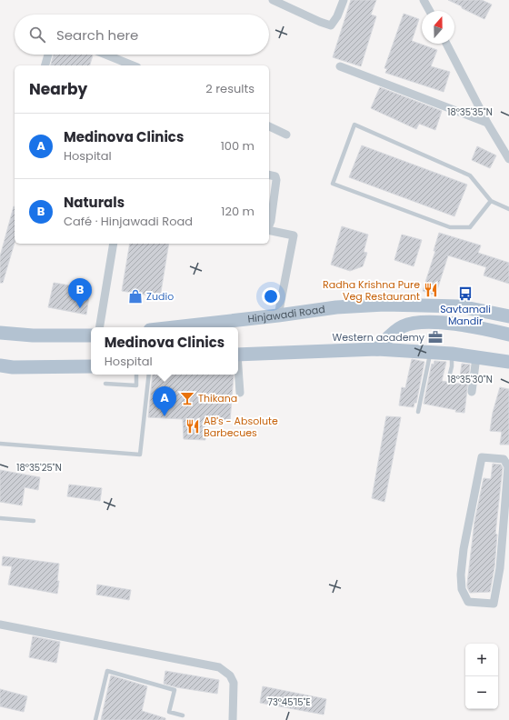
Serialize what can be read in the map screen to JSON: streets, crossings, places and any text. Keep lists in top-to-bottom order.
{
  "streets": {
    "main road": ["Hinjawadi Road"]
  },
  "places": {
    "restaurant": ["Radha Krishna Pure Veg Restaurant", "AB's - Absolute Barbecues"],
    "bus stop": ["Savtamali Mandir"],
    "shop": ["Zudio"],
    "office": ["Western academy"],
    "bar": ["Thikana"]
  },
  "north": "top",
  "page": {
    "search": "Search here",
    "heading": ["Nearby", "2 results"],
    "list": [
      {
        "mark": "A",
        "name": "Medinova Clinics",
        "note": "Hospital",
        "value": "100 m"
      },
      {
        "mark": "B",
        "name": "Naturals",
        "note": "Café · Hinjawadi Road",
        "value": "120 m"
      }
    ],
    "pins": ["B", "A"],
    "popup": ["Medinova Clinics", "Hospital"],
    "map_buttons": ["+", "−"]
  },
  "coordinates": [
    "18°35'35\"N",
    "18°35'30\"N",
    "18°35'25\"N",
    "73°45'15\"E"
  ]
}
